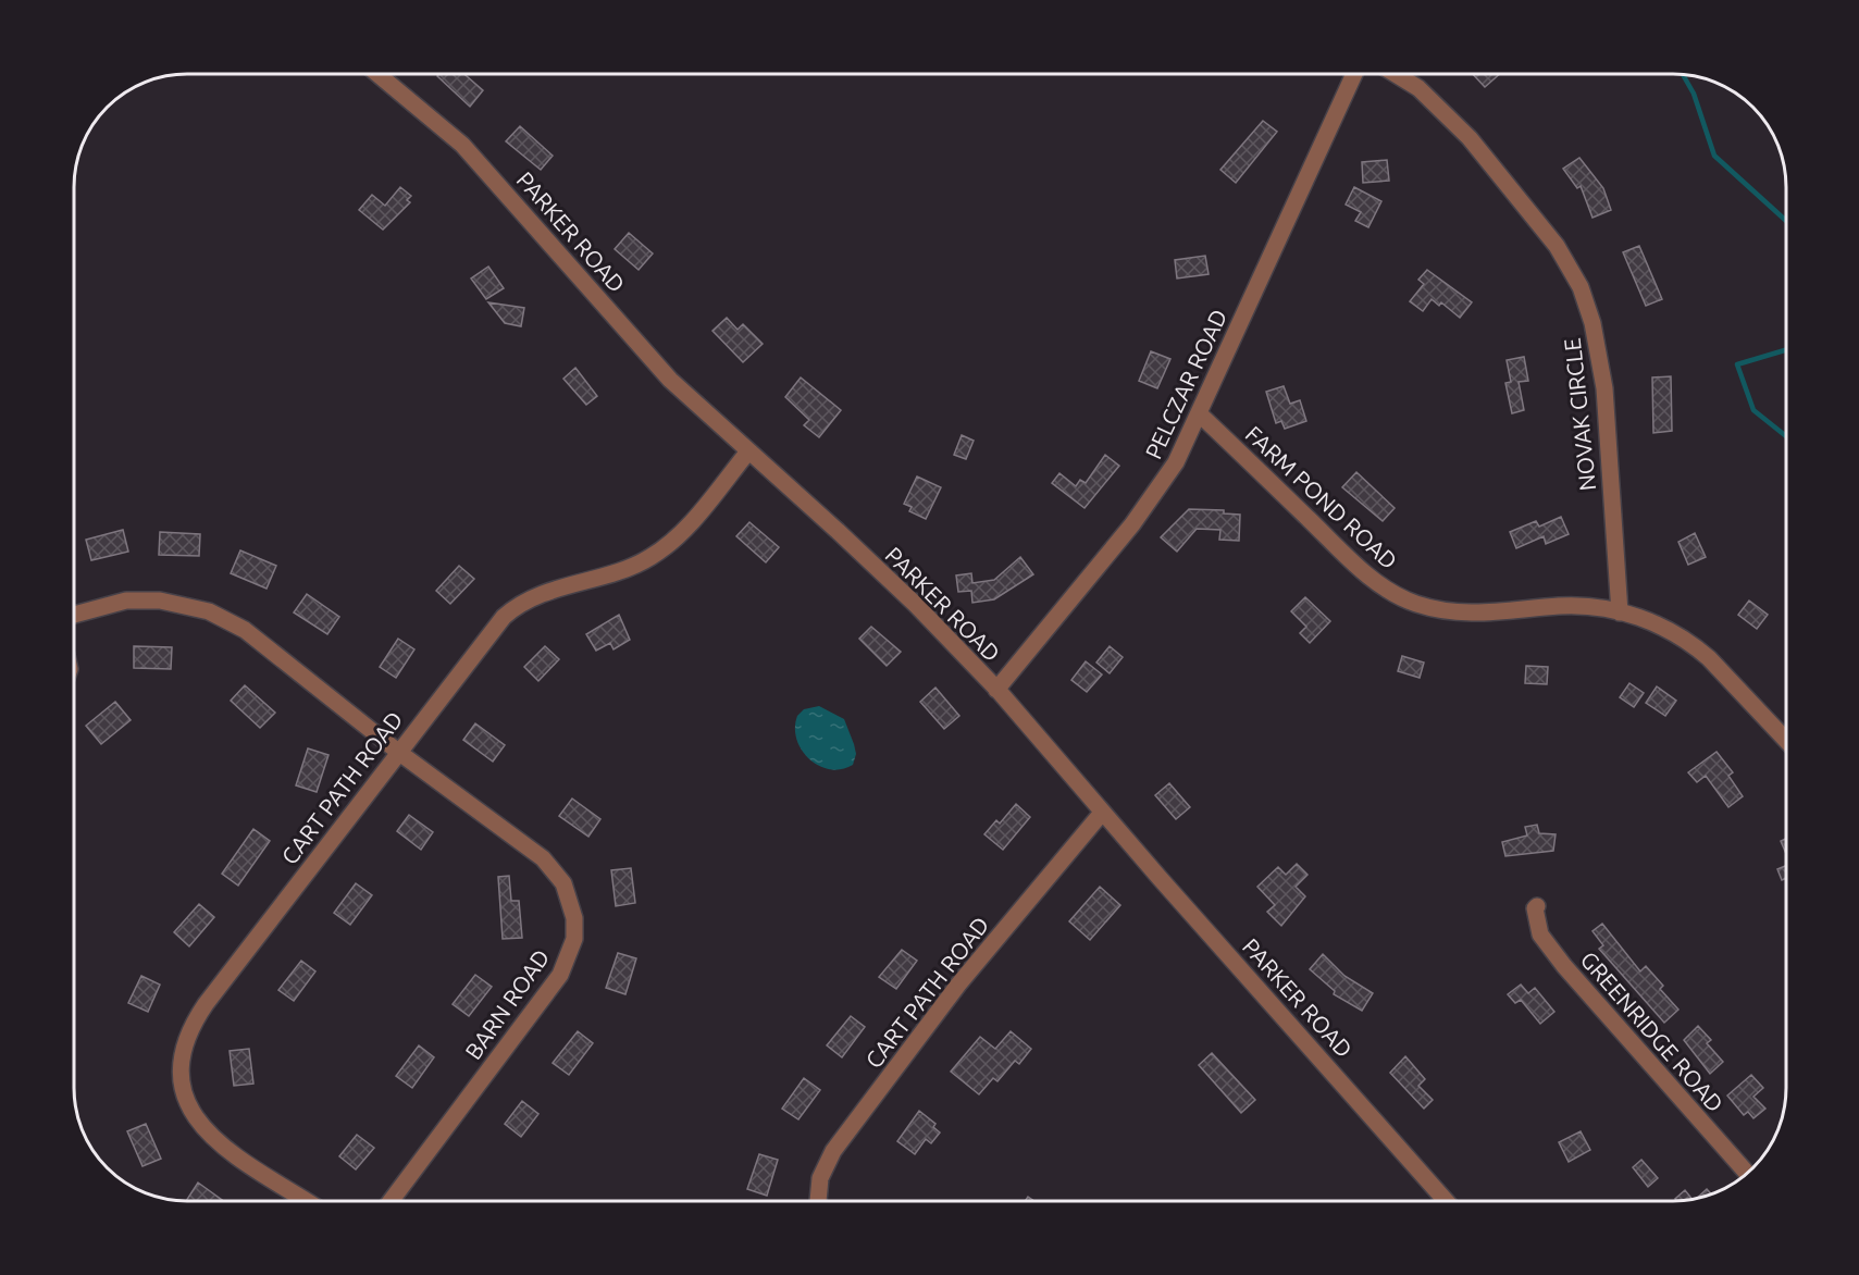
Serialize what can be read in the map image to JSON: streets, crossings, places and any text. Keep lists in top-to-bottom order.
{
  "streets": {
    "street": [
      "PARKER ROAD",
      "PELCZAR ROAD",
      "NOVAK CIRCLE",
      "FARM POND ROAD",
      "CART PATH ROAD",
      "BARN ROAD",
      "GREENRIDGE ROAD"
    ]
  },
  "crossings": [
    ["PARKER ROAD", "PELCZAR ROAD"],
    ["PARKER ROAD", "CART PATH ROAD"],
    ["PELCZAR ROAD", "FARM POND ROAD"],
    ["NOVAK CIRCLE", "FARM POND ROAD"],
    ["CART PATH ROAD", "BARN ROAD"]
  ]
}
